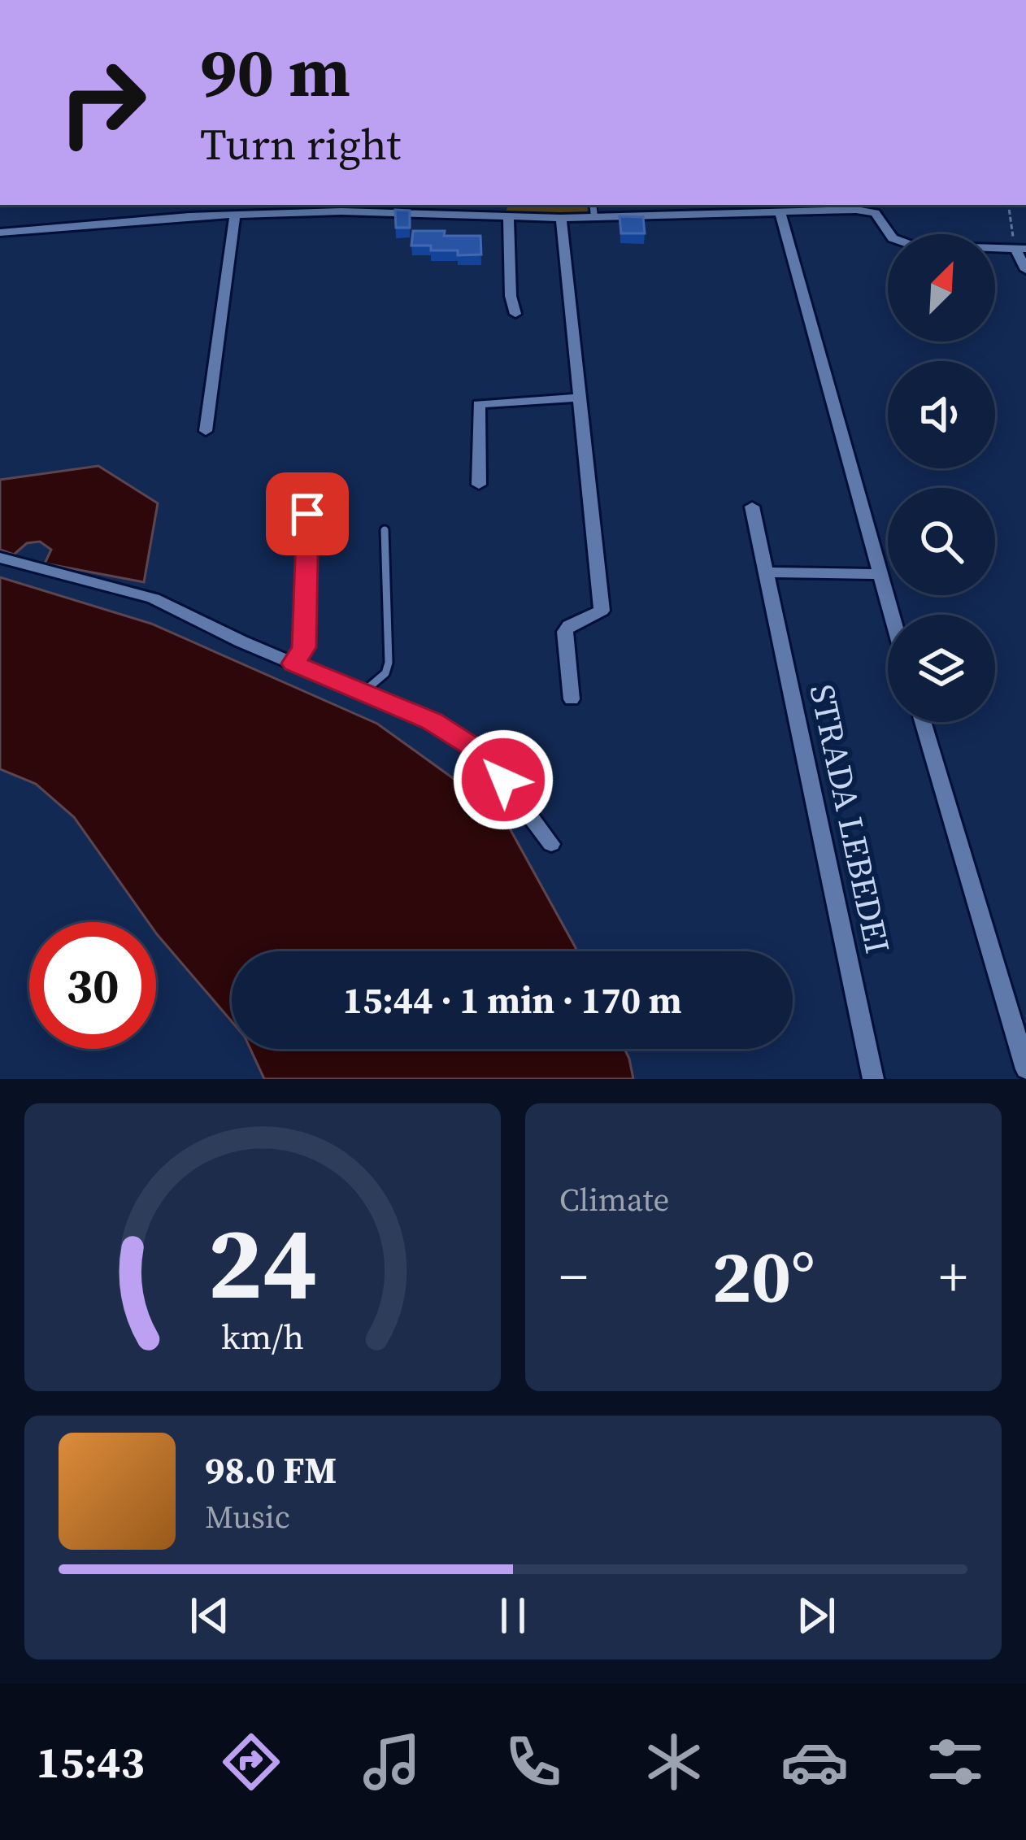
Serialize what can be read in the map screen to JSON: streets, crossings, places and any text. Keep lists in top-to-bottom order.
{
  "streets": {
    "street": ["STRADA LEBEDEI"]
  },
  "north": "top right",
  "page": {
    "turn": ["90 m", "Turn right"],
    "limit": "30",
    "trip": "15:44 · 1 min · 170 m",
    "tile": "Climate",
    "heat": ["−", "20°", "+"],
    "song": ["98.0 FM", "Music"],
    "tabs": "15:43",
    "gauge": ["24", "km/h"]
  }
}
